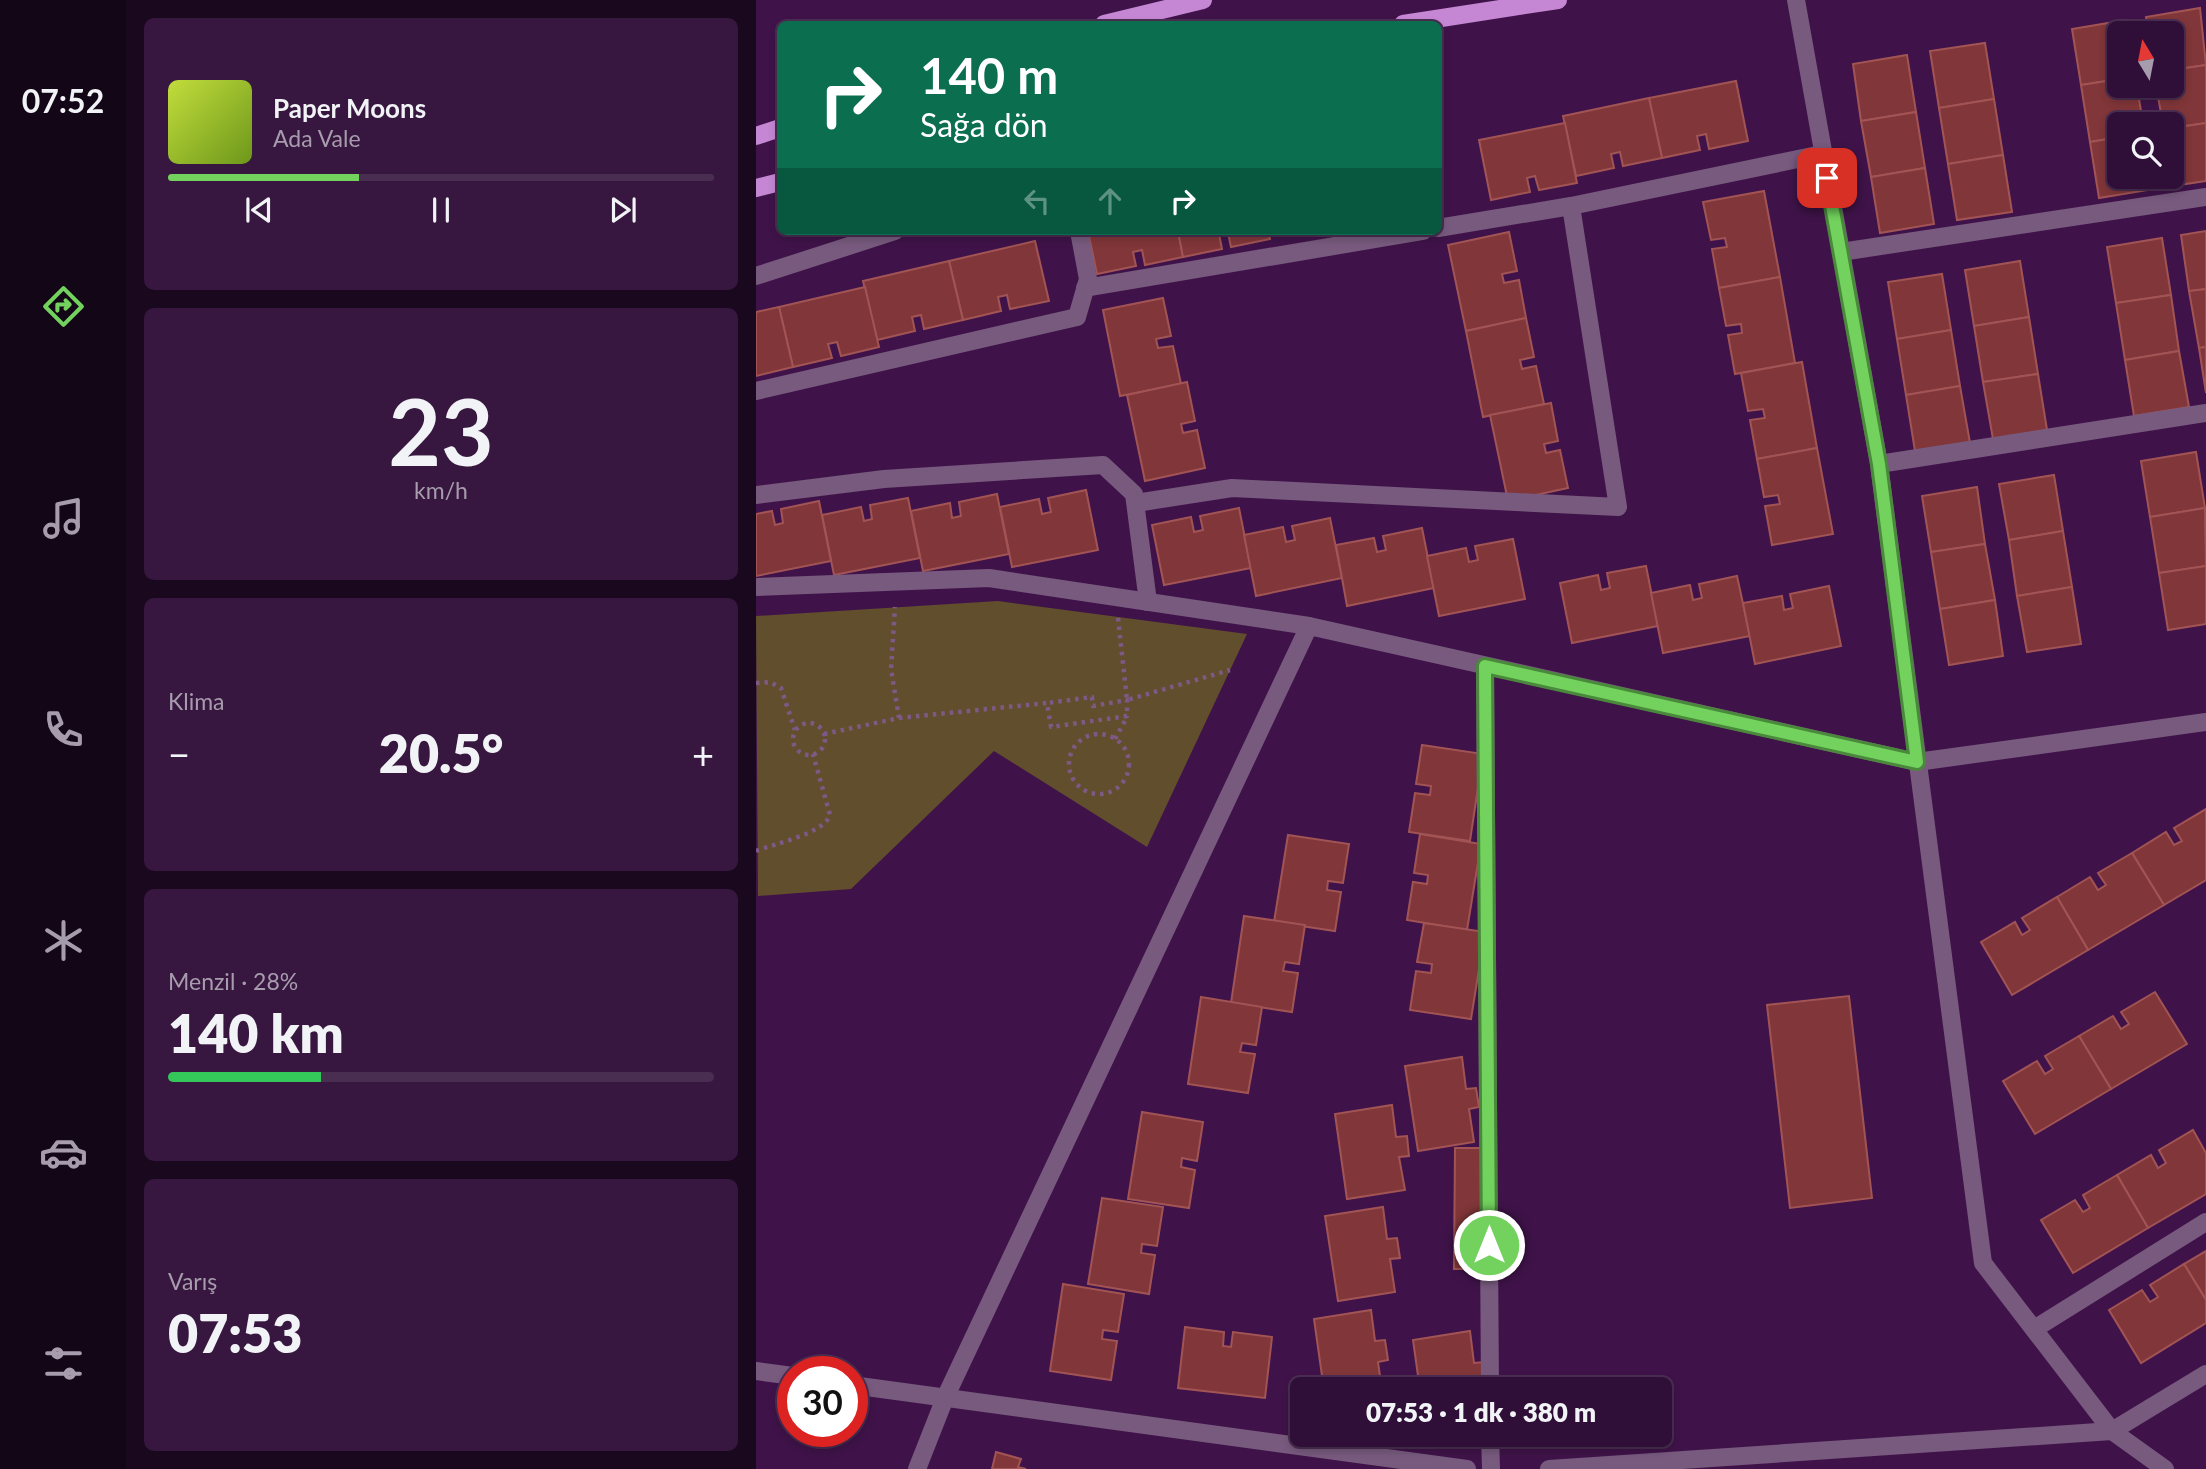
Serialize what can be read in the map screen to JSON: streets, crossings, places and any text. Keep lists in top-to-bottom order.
{
  "north": "top",
  "page": {
    "tabs": "07:52",
    "turn": ["140 m", "Sağa dön"],
    "song": ["Paper Moons", "Ada Vale"],
    "tile": [
      ["23", "km/h"],
      "Klima",
      ["Menzil · 28%", "140 km"],
      ["Varış", "07:53"]
    ],
    "heat": ["−", "20.5°", "+"],
    "limit": "30",
    "trip": "07:53 · 1 dk · 380 m"
  }
}
